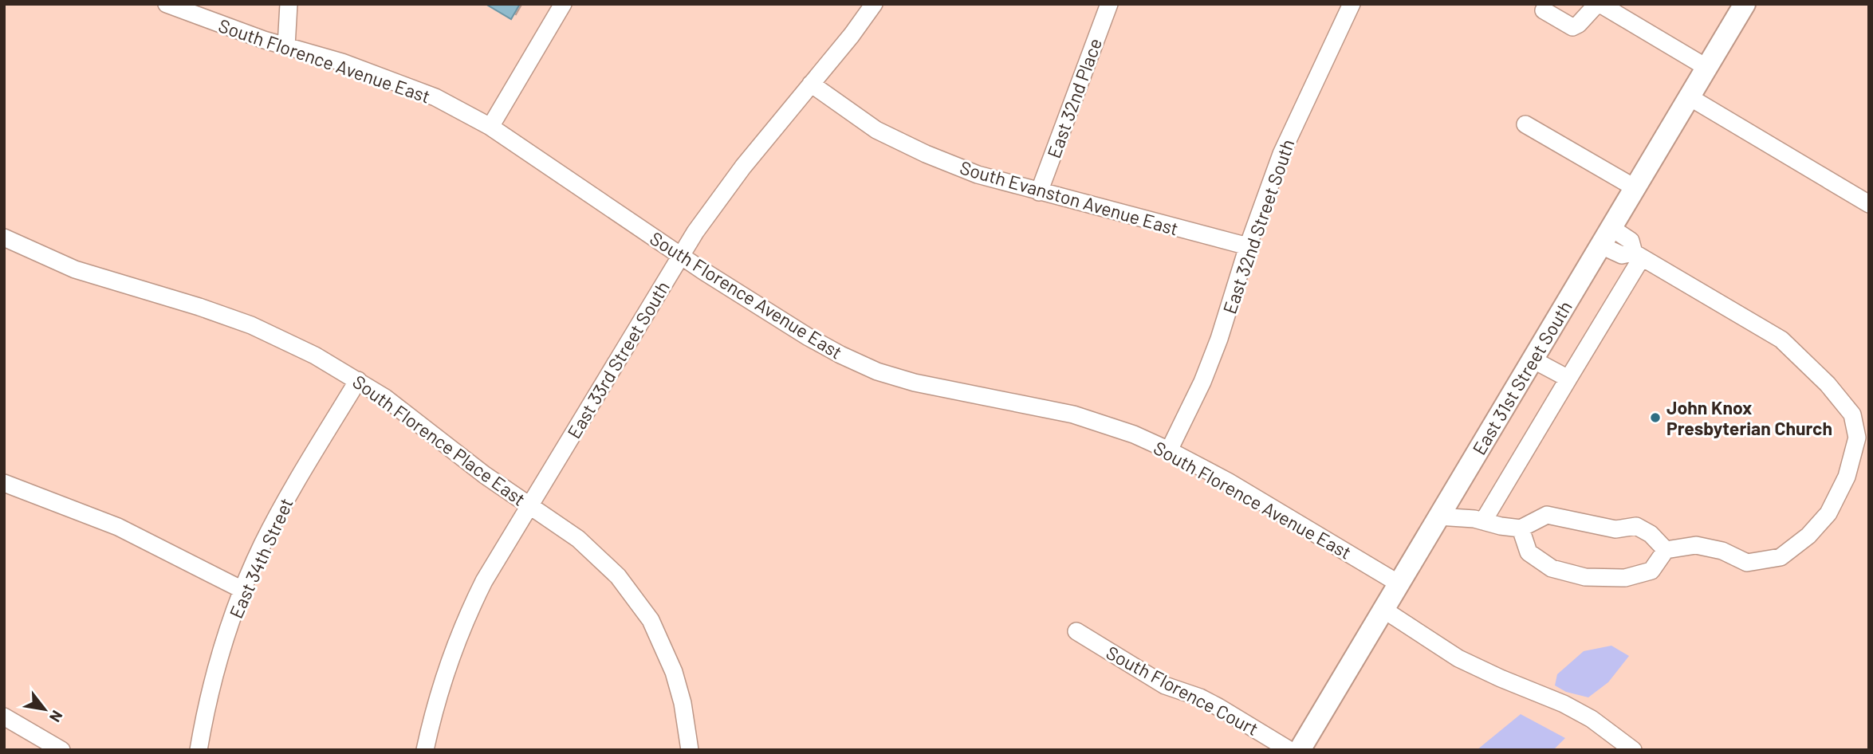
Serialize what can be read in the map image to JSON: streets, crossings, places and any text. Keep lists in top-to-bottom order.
{
  "streets": {
    "main road": ["East 31st Street South"],
    "street": [
      "South Florence Avenue East",
      "East 32nd Place",
      "South Evanston Avenue East",
      "East 32nd Street South",
      "East 33rd Street South",
      "South Florence Place East",
      "East 34th Street",
      "South Florence Court"
    ]
  },
  "crossings": [
    ["South Florence Avenue East", "East 32nd Street South"],
    ["South Florence Avenue East", "East 33rd Street South"],
    ["South Florence Avenue East", "East 31st Street South"],
    ["East 32nd Place", "South Evanston Avenue East"],
    ["South Evanston Avenue East", "East 32nd Street South"],
    ["South Evanston Avenue East", "East 33rd Street South"],
    ["East 33rd Street South", "South Florence Place East"],
    ["South Florence Place East", "East 34th Street"]
  ],
  "places": ["John Knox Presbyterian Church"],
  "north": "bottom right"
}
